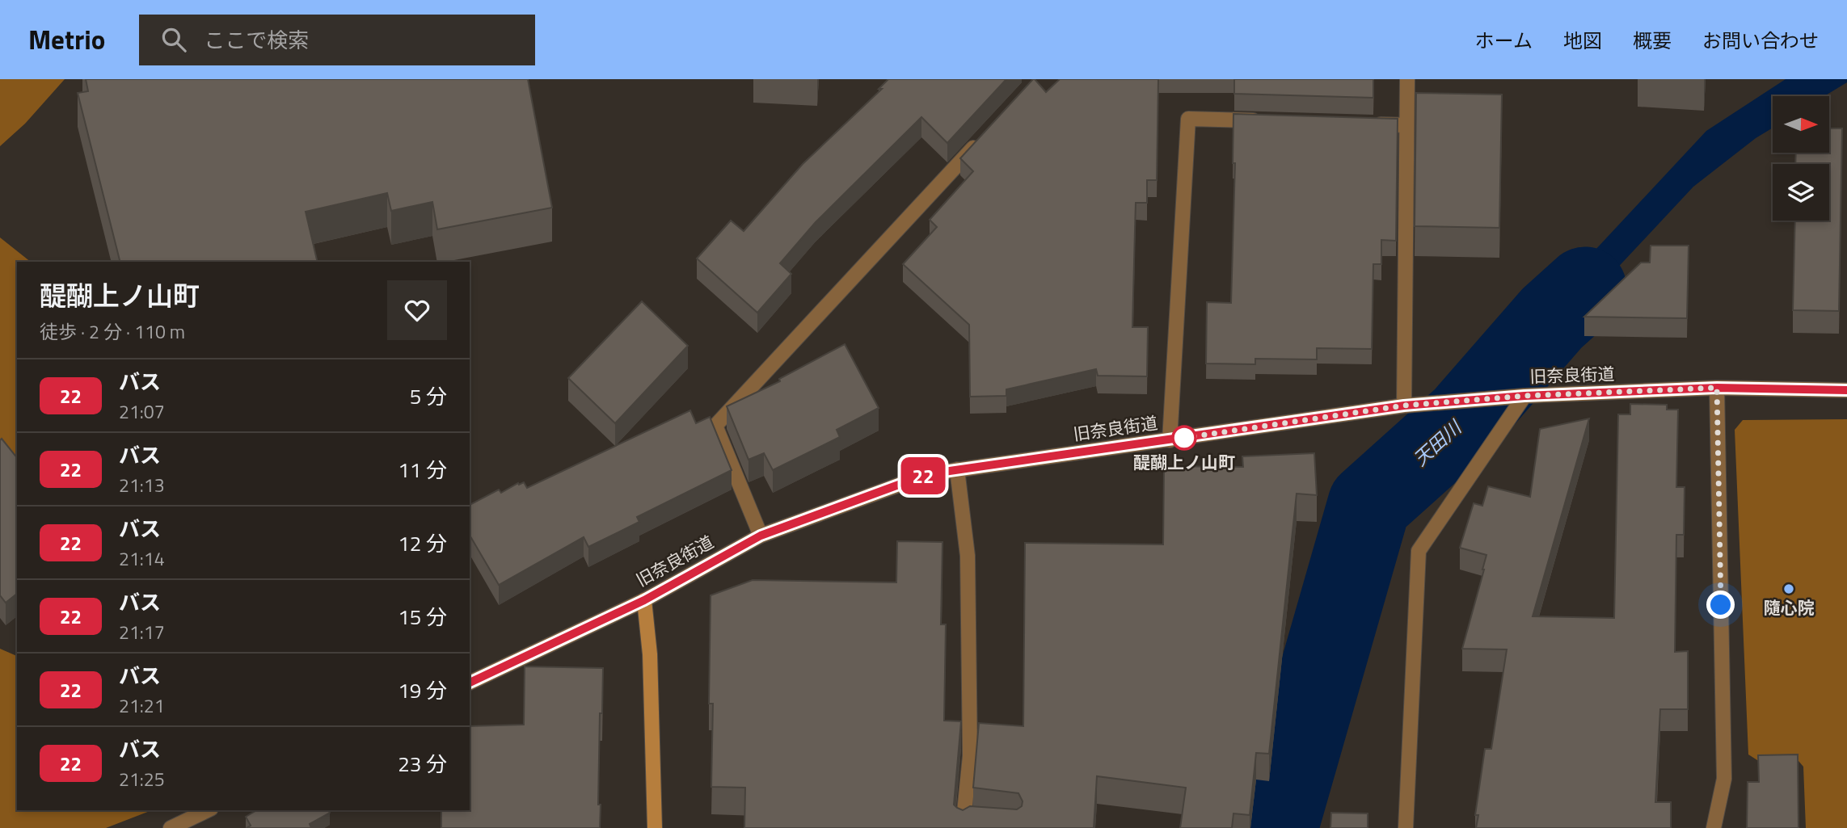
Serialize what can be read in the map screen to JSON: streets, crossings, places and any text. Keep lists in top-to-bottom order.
{
  "streets": {
    "street": ["旧奈良街道"]
  },
  "water": ["天田川"],
  "places": ["醍醐上ノ山町", "隨心院"],
  "lines": ["bus line 22"],
  "north": "right",
  "page": {
    "header": "Metrio",
    "search": "ここで検索",
    "nav": [
      "ホーム",
      "地図",
      "概要",
      "お問い合わせ"
    ],
    "on_map": "22",
    "heading": ["醍醐上ノ山町", "徒歩 · 2 分 · 110 m"],
    "list": [
      {
        "mark": "22",
        "name": "バス",
        "note": "21:07",
        "value": "5 分"
      },
      {
        "mark": "22",
        "name": "バス",
        "note": "21:13",
        "value": "11 分"
      },
      {
        "mark": "22",
        "name": "バス",
        "note": "21:14",
        "value": "12 分"
      },
      {
        "mark": "22",
        "name": "バス",
        "note": "21:17",
        "value": "15 分"
      },
      {
        "mark": "22",
        "name": "バス",
        "note": "21:21",
        "value": "19 分"
      },
      {
        "mark": "22",
        "name": "バス",
        "note": "21:25",
        "value": "23 分"
      }
    ]
  }
}
